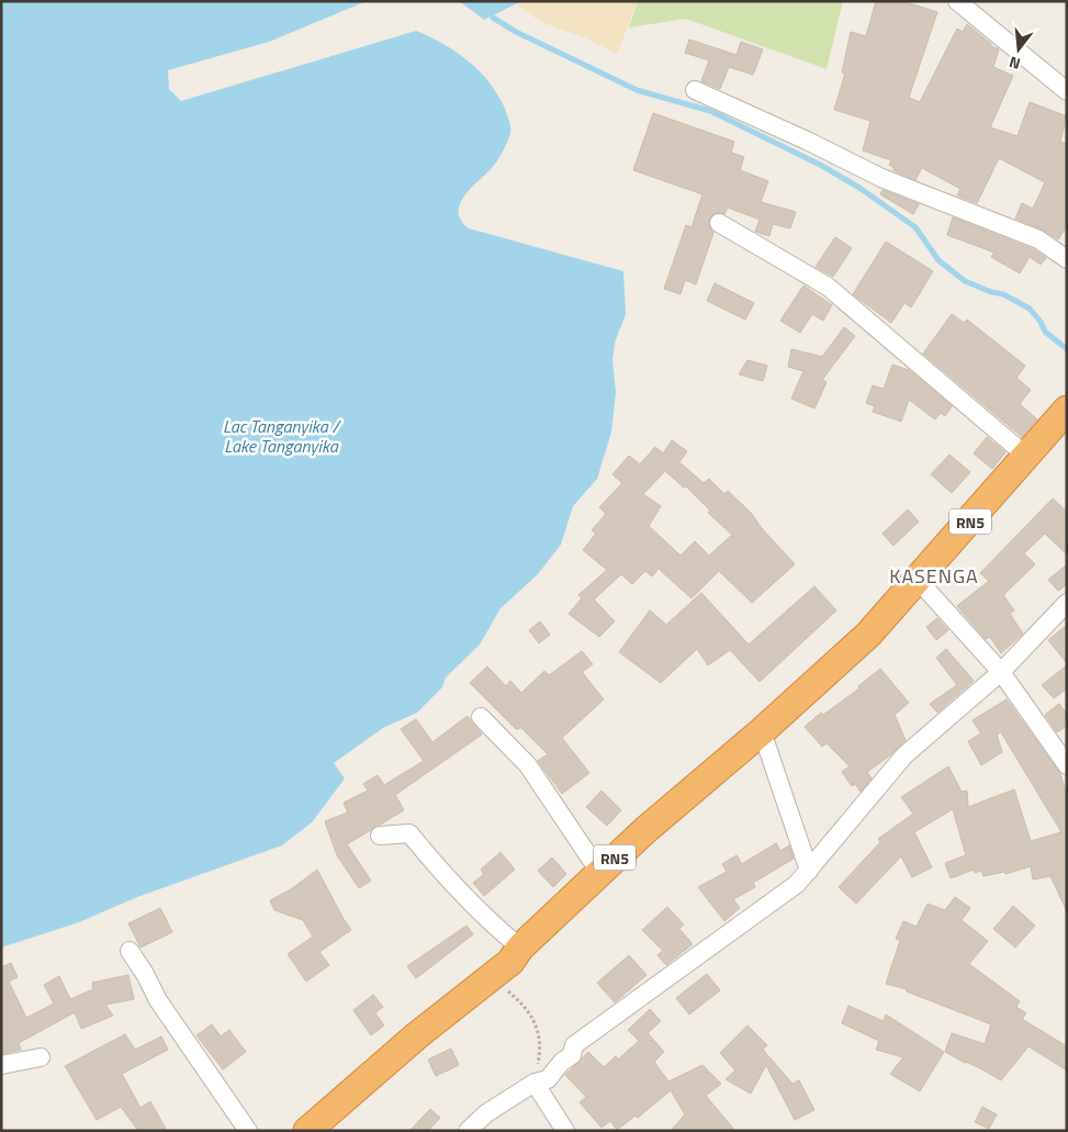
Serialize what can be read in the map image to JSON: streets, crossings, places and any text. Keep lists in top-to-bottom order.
{
  "streets": {
    "highway": ["RN5"]
  },
  "districts": ["KASENGA"],
  "water": ["Lac Tanganyika / Lake Tanganyika"],
  "north": "bottom"
}
